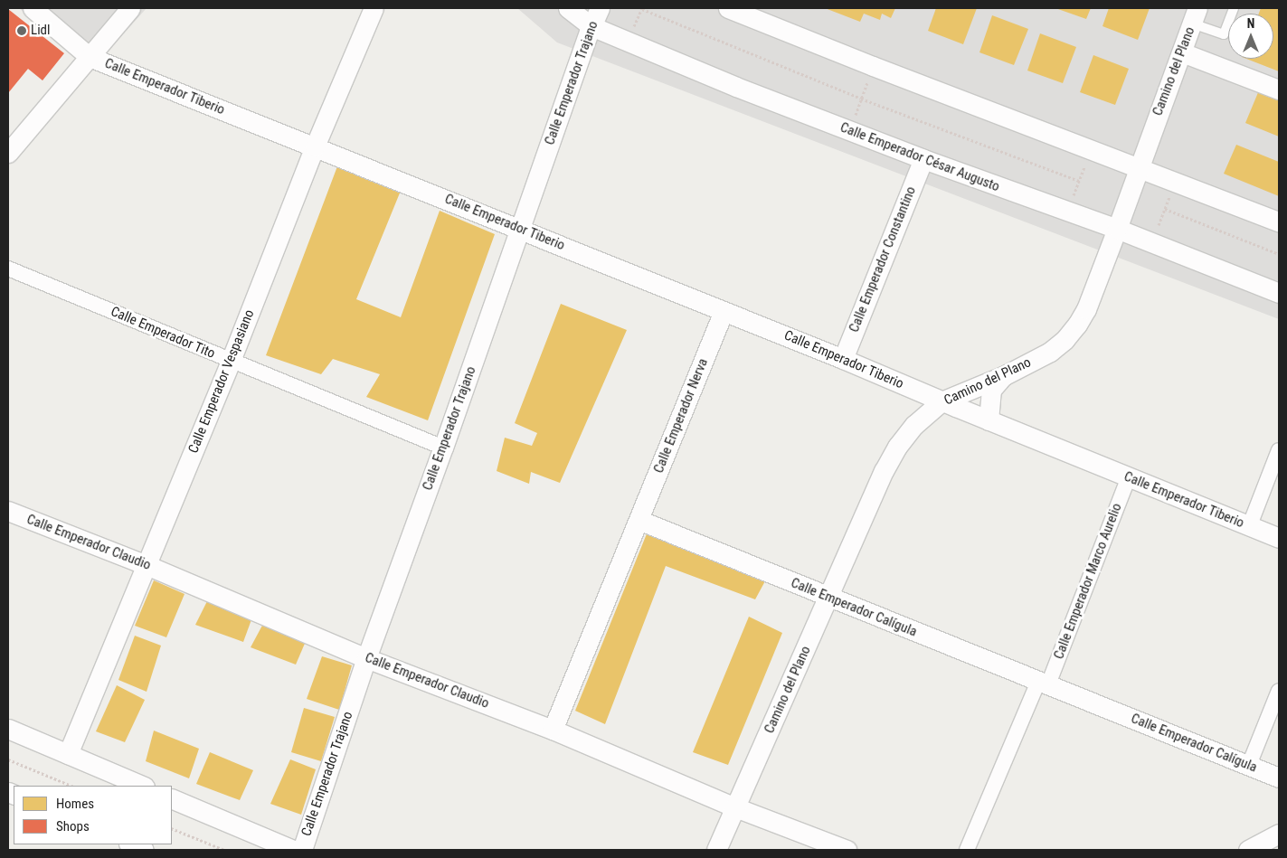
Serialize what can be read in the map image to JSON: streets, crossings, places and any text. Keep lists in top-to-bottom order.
{
  "streets": {
    "street": [
      "Camino del Plano",
      "Calle Emperador Trajano",
      "Calle Emperador Tiberio",
      "Calle Emperador César Augusto",
      "Calle Emperador Constantino",
      "Calle Emperador Tito",
      "Calle Emperador Vespasiano",
      "Calle Emperador Nerva",
      "Calle Emperador Claudio",
      "Calle Emperador Marco Aurelio",
      "Calle Emperador Calígula"
    ]
  },
  "crossings": [
    ["Camino del Plano", "Calle Emperador Tiberio"],
    ["Camino del Plano", "Calle Emperador César Augusto"],
    ["Camino del Plano", "Calle Emperador Claudio"],
    ["Camino del Plano", "Calle Emperador Calígula"],
    ["Calle Emperador Trajano", "Calle Emperador Tiberio"],
    ["Calle Emperador Trajano", "Calle Emperador César Augusto"],
    ["Calle Emperador Trajano", "Calle Emperador Tito"],
    ["Calle Emperador Trajano", "Calle Emperador Claudio"],
    ["Calle Emperador Tiberio", "Calle Emperador Constantino"],
    ["Calle Emperador Tiberio", "Calle Emperador Vespasiano"],
    ["Calle Emperador Tiberio", "Calle Emperador Nerva"],
    ["Calle Emperador Tiberio", "Calle Emperador Marco Aurelio"],
    ["Calle Emperador César Augusto", "Calle Emperador Constantino"],
    ["Calle Emperador Tito", "Calle Emperador Vespasiano"],
    ["Calle Emperador Vespasiano", "Calle Emperador Claudio"],
    ["Calle Emperador Nerva", "Calle Emperador Calígula"],
    ["Calle Emperador Marco Aurelio", "Calle Emperador Calígula"]
  ],
  "places": ["Lidl"],
  "legend": ["Homes", "Shops"],
  "north": "top"
}
